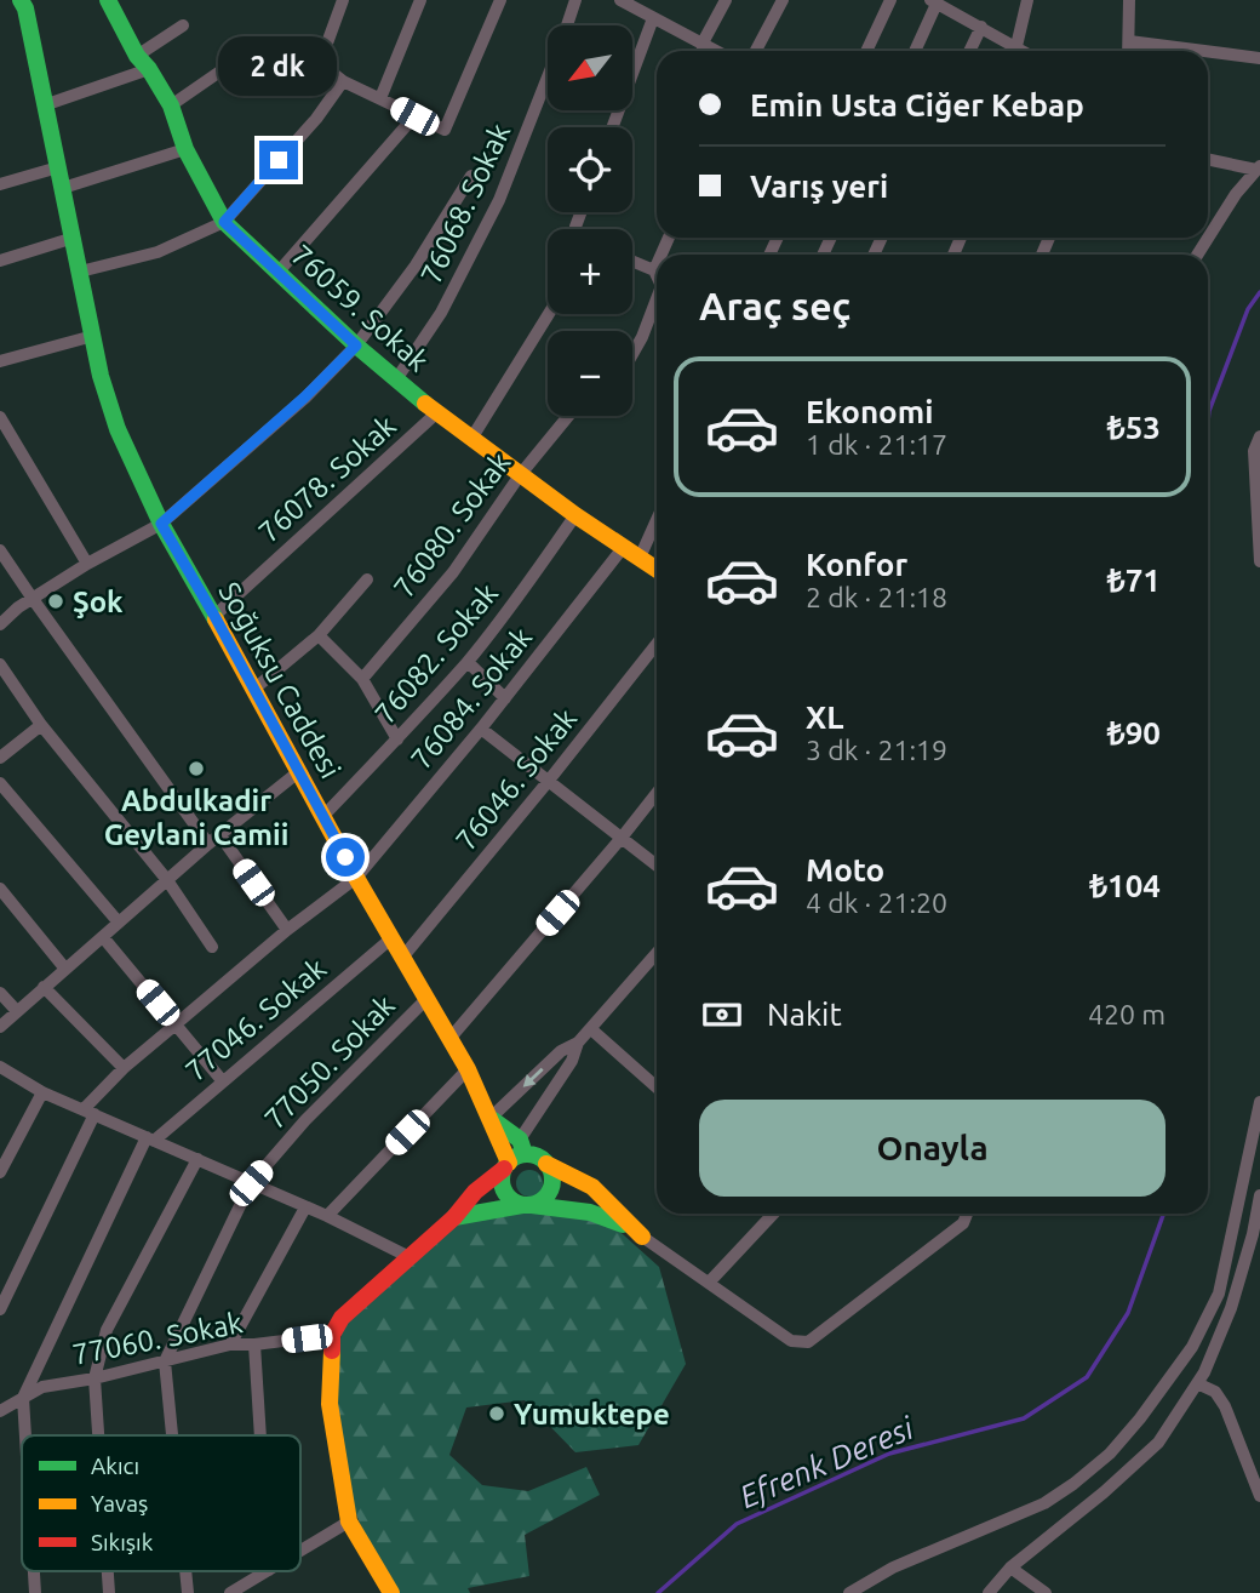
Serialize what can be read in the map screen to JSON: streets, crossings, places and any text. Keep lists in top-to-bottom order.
{
  "streets": {
    "street": [
      "76068. Sokak",
      "76059. Sokak",
      "76078. Sokak",
      "76080. Sokak",
      "76082. Sokak",
      "Soğuksu Caddesi",
      "76084. Sokak",
      "76046. Sokak",
      "77046. Sokak",
      "77050. Sokak",
      "77060. Sokak"
    ]
  },
  "crossings": [
    ["76068. Sokak", "76059. Sokak"],
    ["76059. Sokak", "76078. Sokak"],
    ["76059. Sokak", "76080. Sokak"],
    ["76059. Sokak", "76082. Sokak"],
    ["76059. Sokak", "76084. Sokak"],
    ["76078. Sokak", "Soğuksu Caddesi"],
    ["76082. Sokak", "Soğuksu Caddesi"],
    ["Soğuksu Caddesi", "76084. Sokak"],
    ["Soğuksu Caddesi", "76046. Sokak"],
    ["Soğuksu Caddesi", "77046. Sokak"],
    ["Soğuksu Caddesi", "77050. Sokak"],
    ["77050. Sokak", "77060. Sokak"]
  ],
  "water": ["Efrenk Deresi"],
  "places": ["Şok", "Abdulkadir Geylani Camii", "Yumuktepe"],
  "legend": ["Akıcı", "Yavaş", "Sıkışık"],
  "north": "bottom left",
  "page": {
    "map_buttons": ["+", "−"],
    "bubble": "2 dk",
    "banner": ["Emin Usta Ciğer Kebap", "Varış yeri"],
    "heading": "Araç seç",
    "list": [
      {
        "name": "Ekonomi",
        "note": "1 dk · 21:17",
        "value": "₺53"
      },
      {
        "name": "Konfor",
        "note": "2 dk · 21:18",
        "value": "₺71"
      },
      {
        "name": "XL",
        "note": "3 dk · 21:19",
        "value": "₺90"
      },
      {
        "name": "Moto",
        "note": "4 dk · 21:20",
        "value": "₺104"
      }
    ],
    "pay": ["Nakit", "420 m"],
    "buttons": "Onayla"
  }
}
